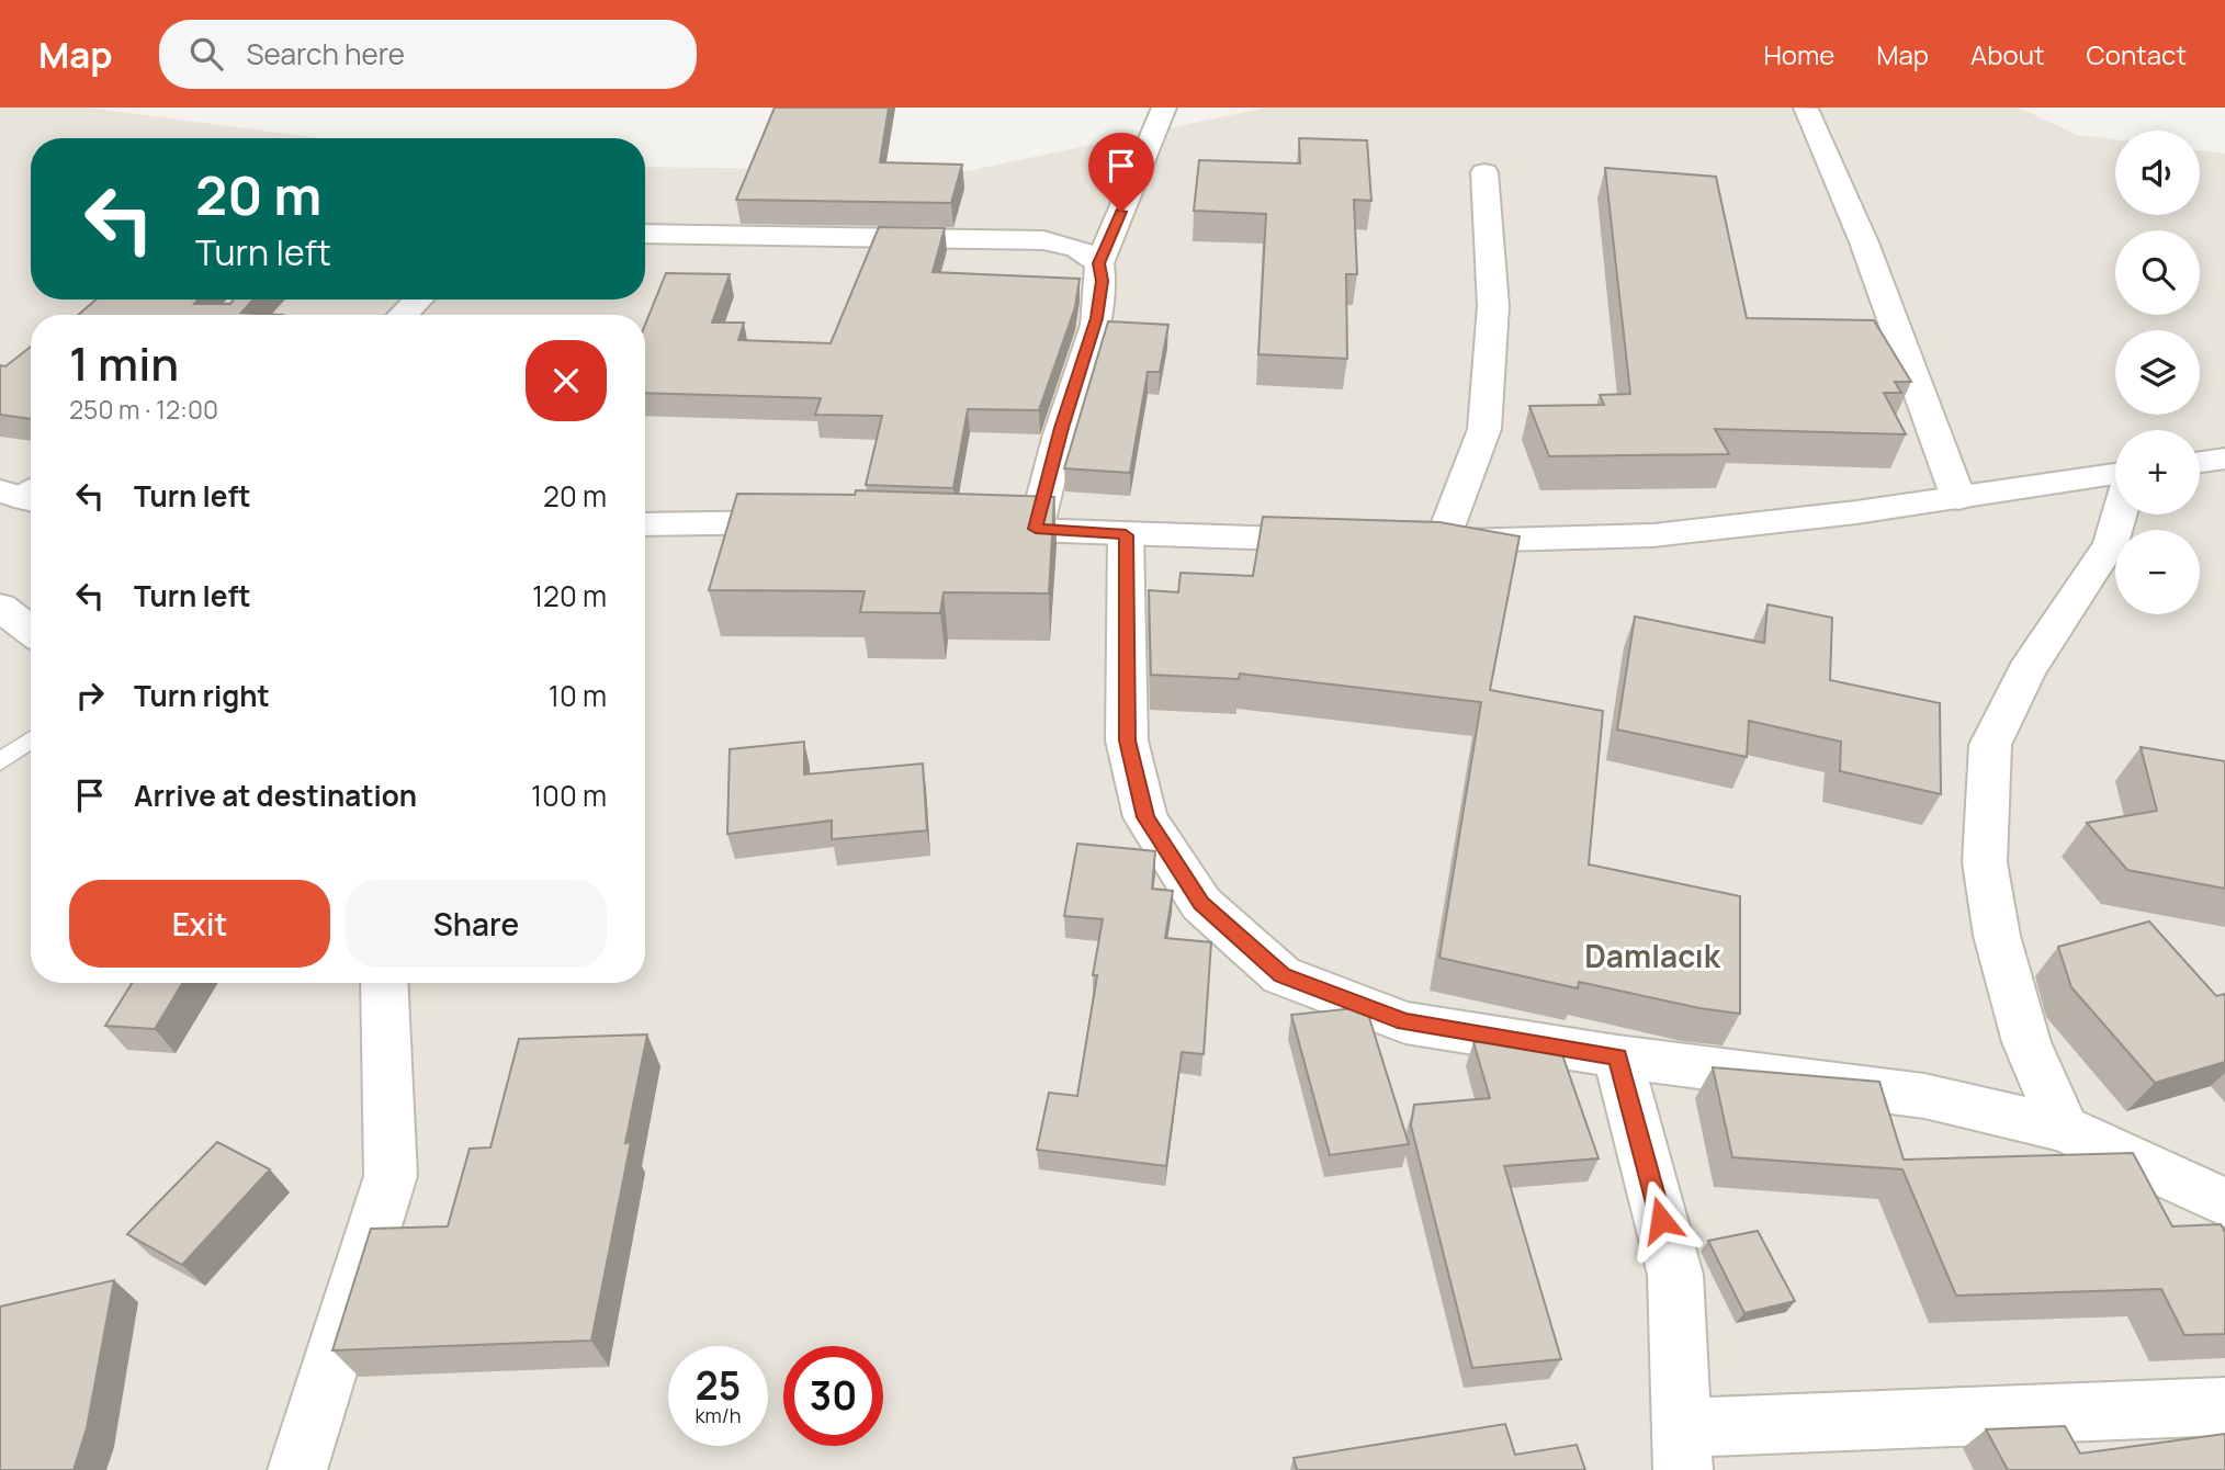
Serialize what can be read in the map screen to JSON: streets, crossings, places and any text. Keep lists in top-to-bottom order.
{
  "districts": ["Damlacık"],
  "page": {
    "header": "Map",
    "search": "Search here",
    "nav": [
      "Home",
      "Map",
      "About",
      "Contact"
    ],
    "map_buttons": ["+", "−"],
    "turn": ["20 m", "Turn left"],
    "heading": ["1 min", "250 m · 12:00"],
    "list": [
      {
        "name": "Turn left",
        "value": "20 m"
      },
      {
        "name": "Turn left",
        "value": "120 m"
      },
      {
        "name": "Turn right",
        "value": "10 m"
      },
      {
        "name": "Arrive at destination",
        "value": "100 m"
      }
    ],
    "buttons": ["Exit", "Share"],
    "speed": "25 km/h",
    "limit": "30"
  }
}
